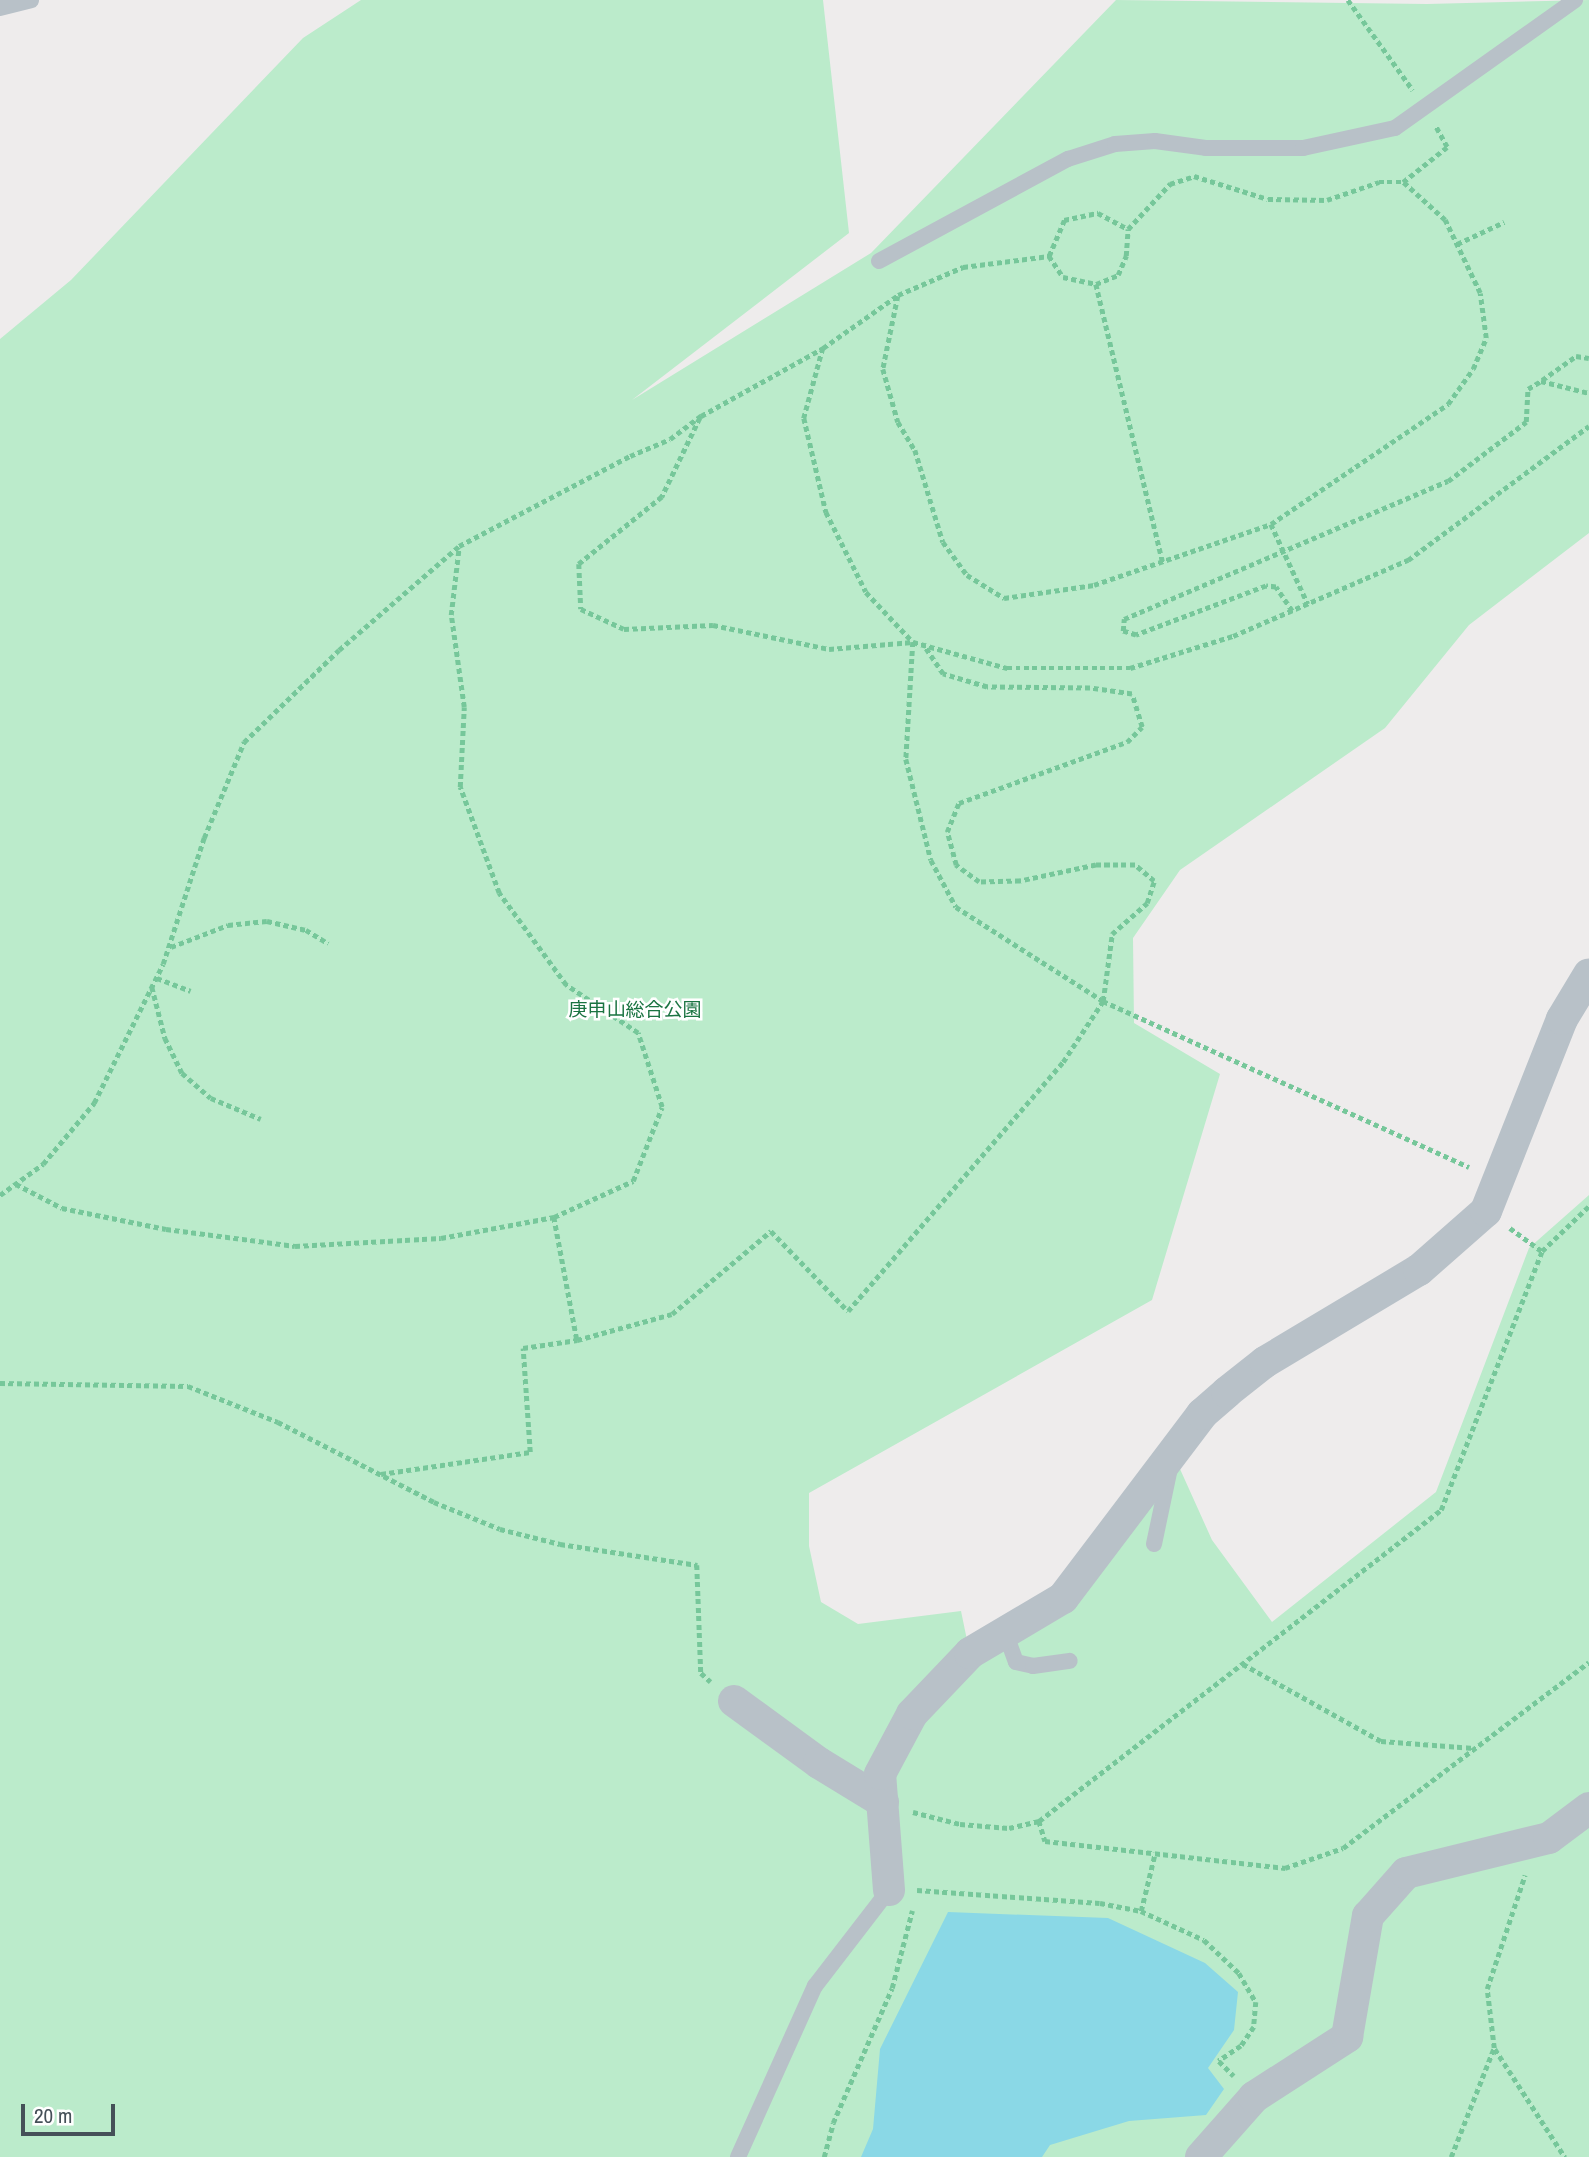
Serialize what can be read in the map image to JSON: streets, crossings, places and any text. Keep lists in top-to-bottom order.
{
  "parks": ["庚申山総合公園"],
  "scale_bar": "20 m"
}
